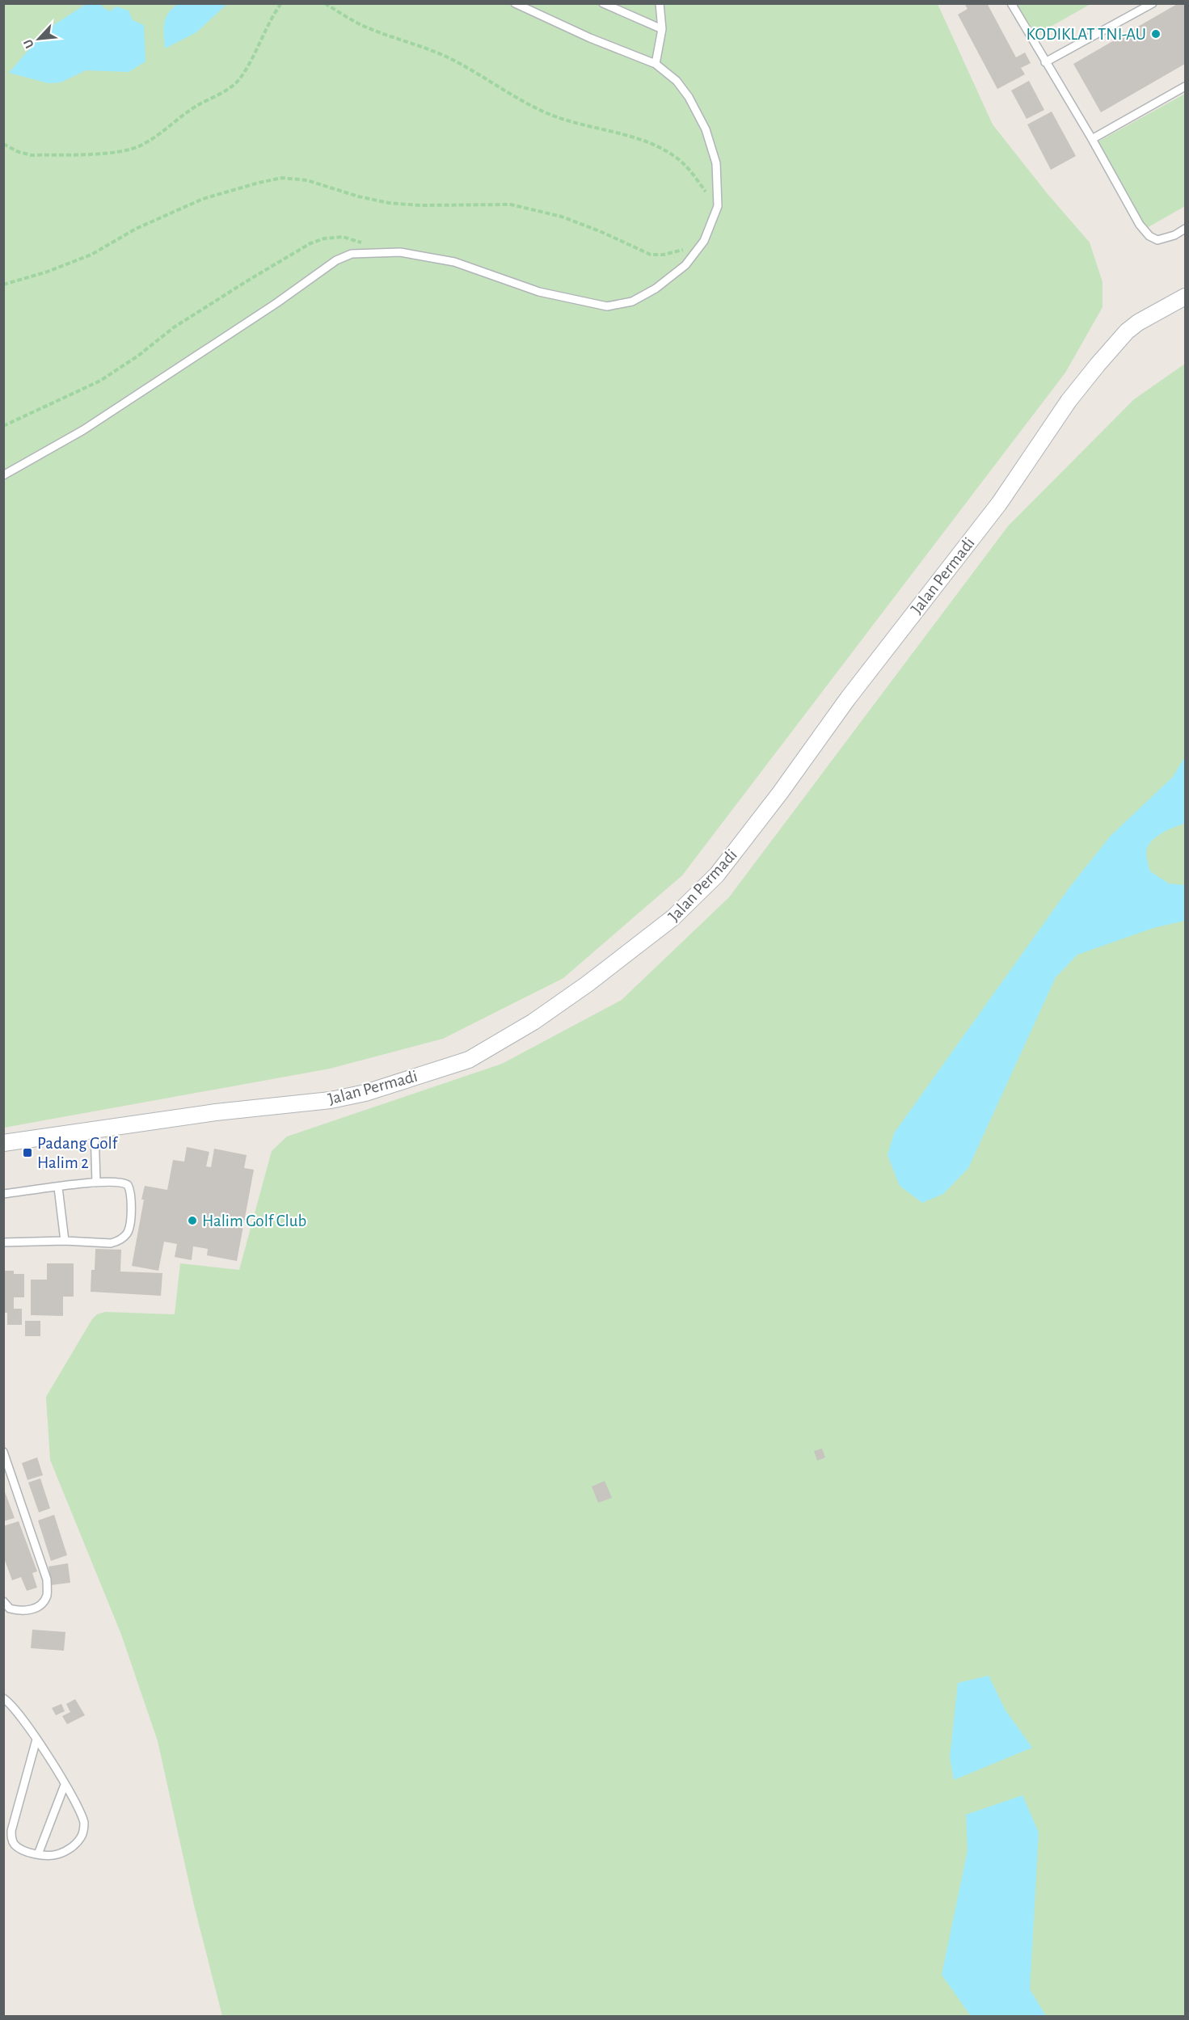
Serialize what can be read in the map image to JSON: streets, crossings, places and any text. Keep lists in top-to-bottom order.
{
  "streets": {
    "street": ["Jalan Permadi"]
  },
  "places": {
    "other": ["KODIKLAT TNI-AU", "Halim Golf Club"],
    "transit": ["Padang Golf Halim 2"]
  },
  "north": "bottom left"
}
